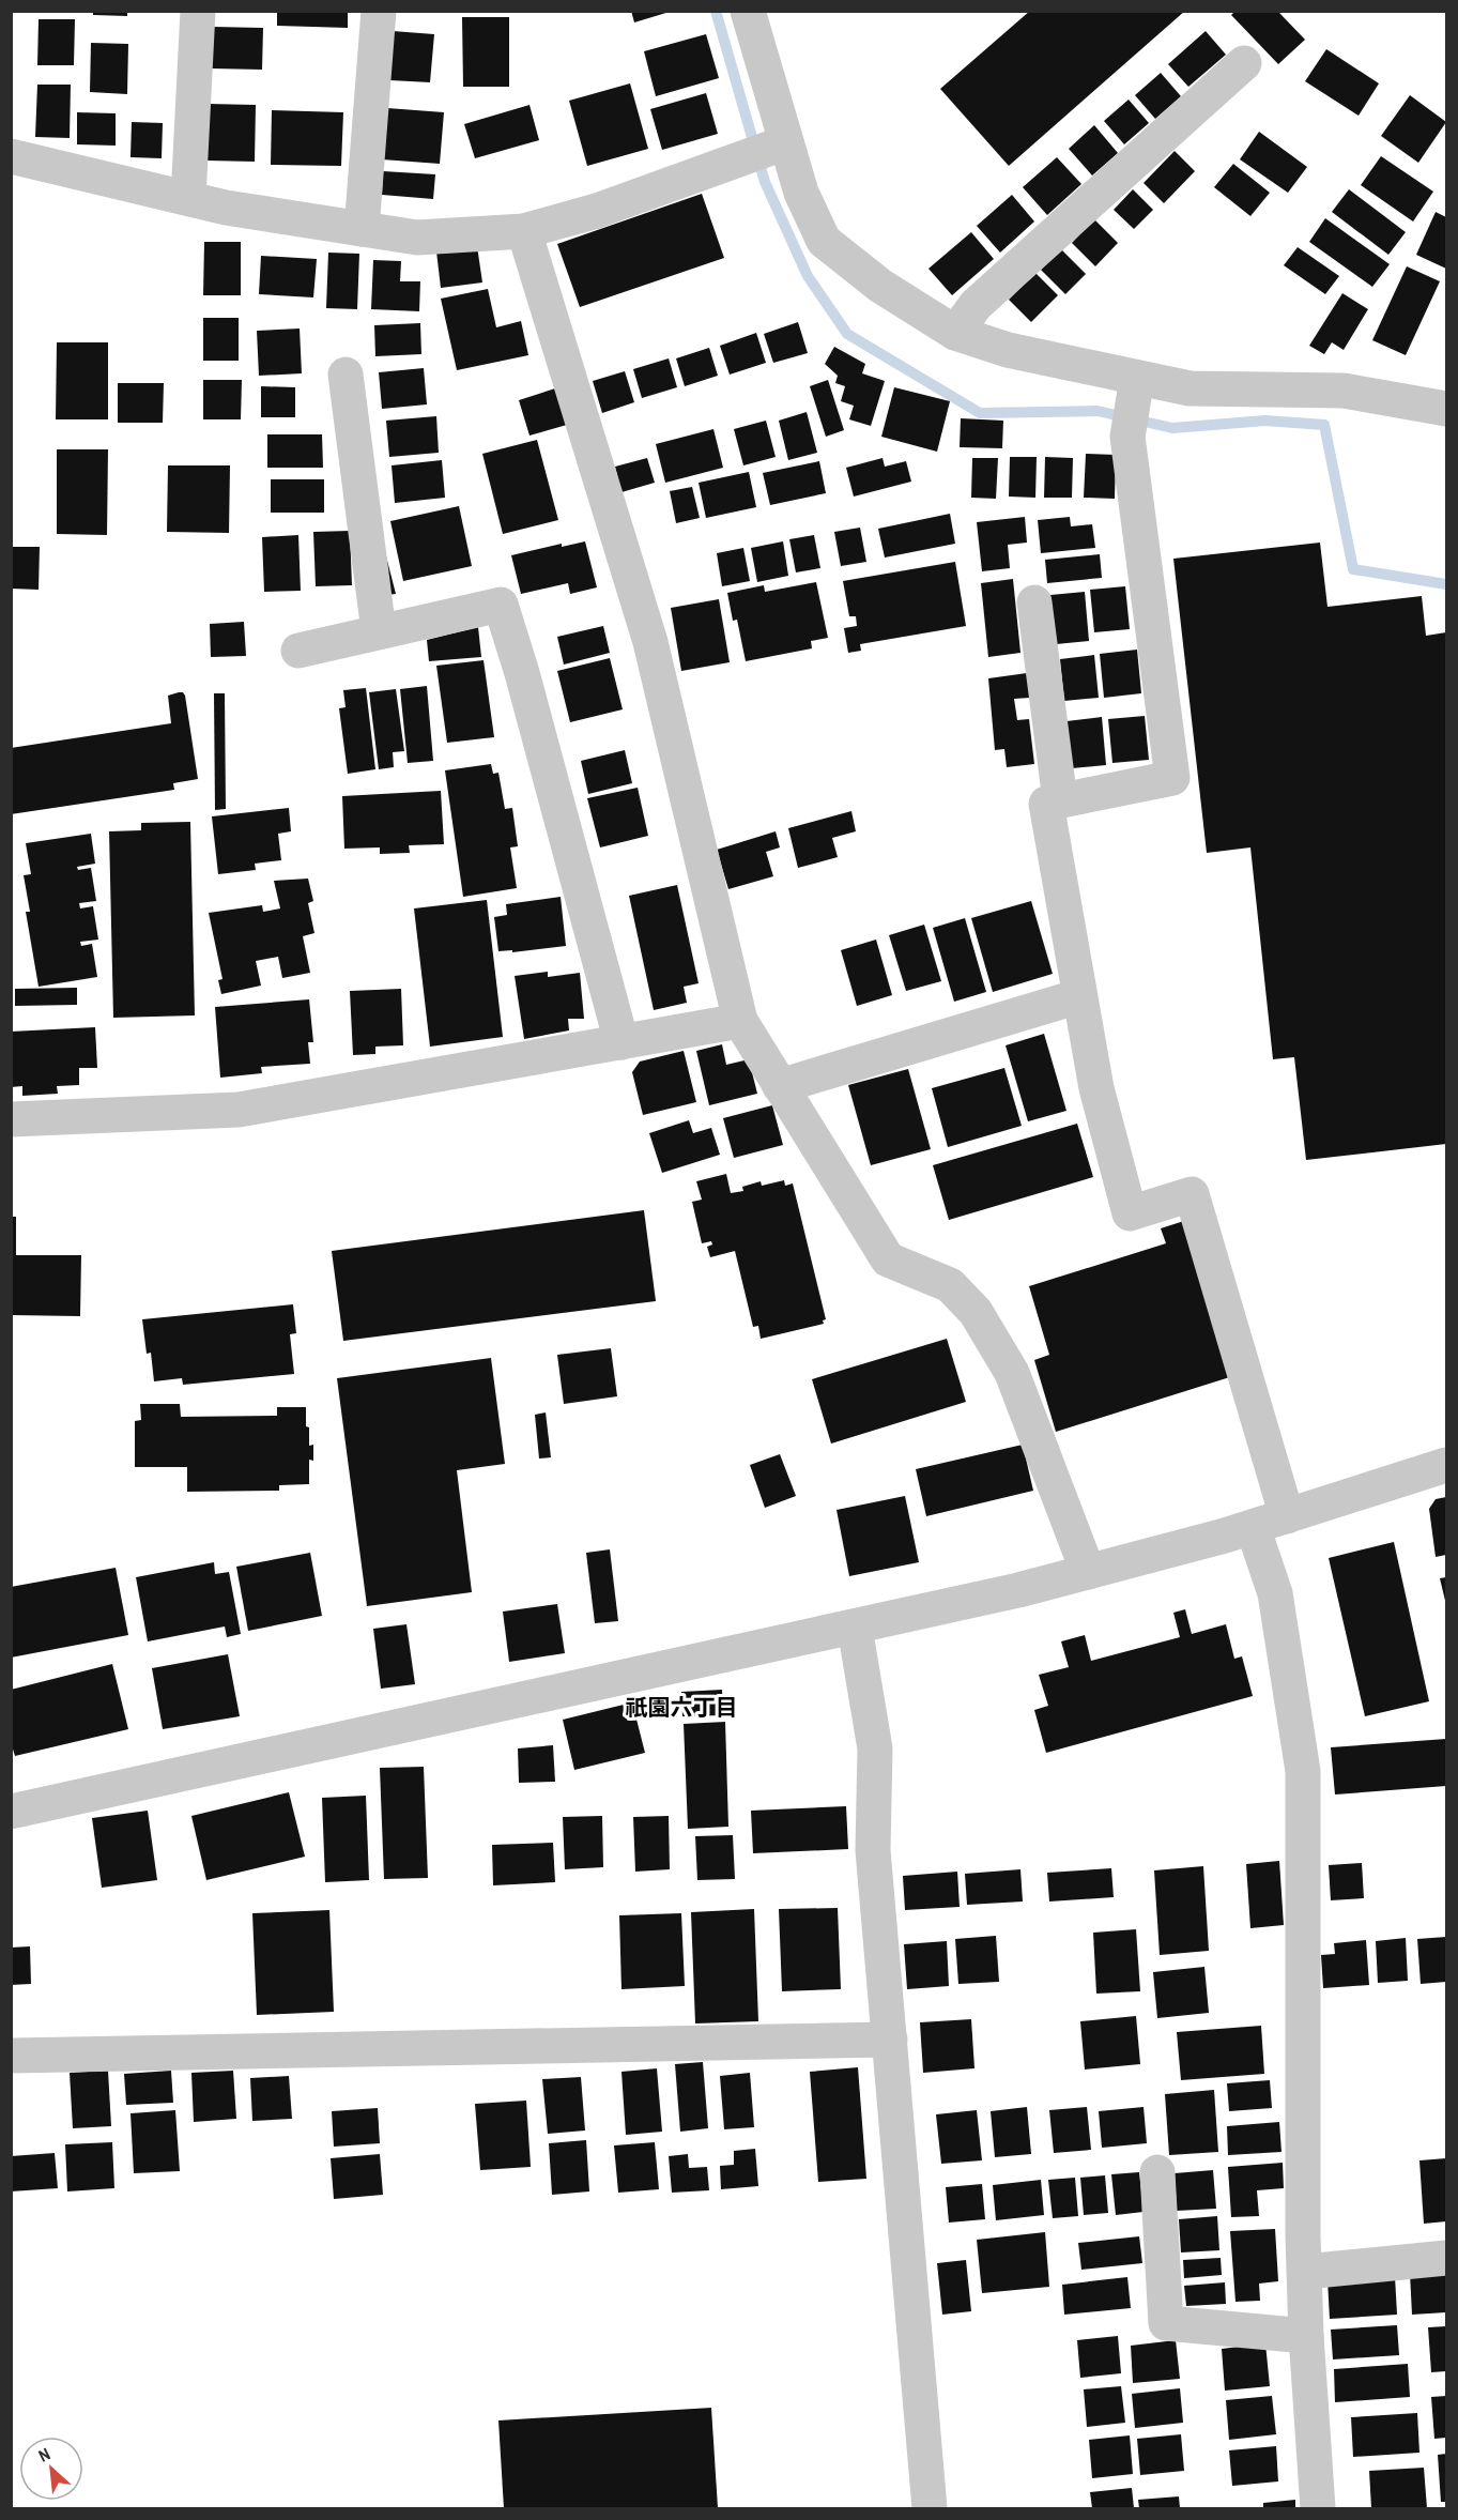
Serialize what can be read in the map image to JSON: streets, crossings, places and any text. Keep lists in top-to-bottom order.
{
  "districts": ["祇園六丁目"],
  "north": "top left"
}
